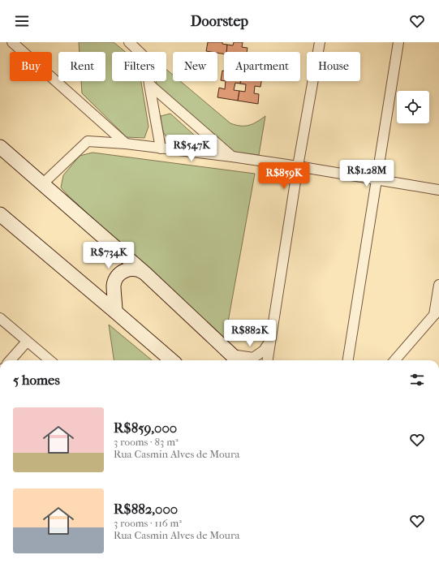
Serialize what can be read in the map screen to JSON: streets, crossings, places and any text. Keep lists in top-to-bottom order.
{
  "page": {
    "header": "Doorstep",
    "chip": [
      "Buy",
      "Rent",
      "Filters",
      "New",
      "Apartment",
      "House"
    ],
    "price": [
      "R$547K",
      "R$1.28M",
      "R$859K",
      "R$734K",
      "R$882K"
    ],
    "heading": "5 homes",
    "list": [
      {
        "name": "R$859,000",
        "note": "3 rooms · 83 m² · Rua Casmin Alves de Moura"
      },
      {
        "name": "R$882,000",
        "note": "3 rooms · 116 m² · Rua Casmin Alves de Moura"
      }
    ]
  }
}
